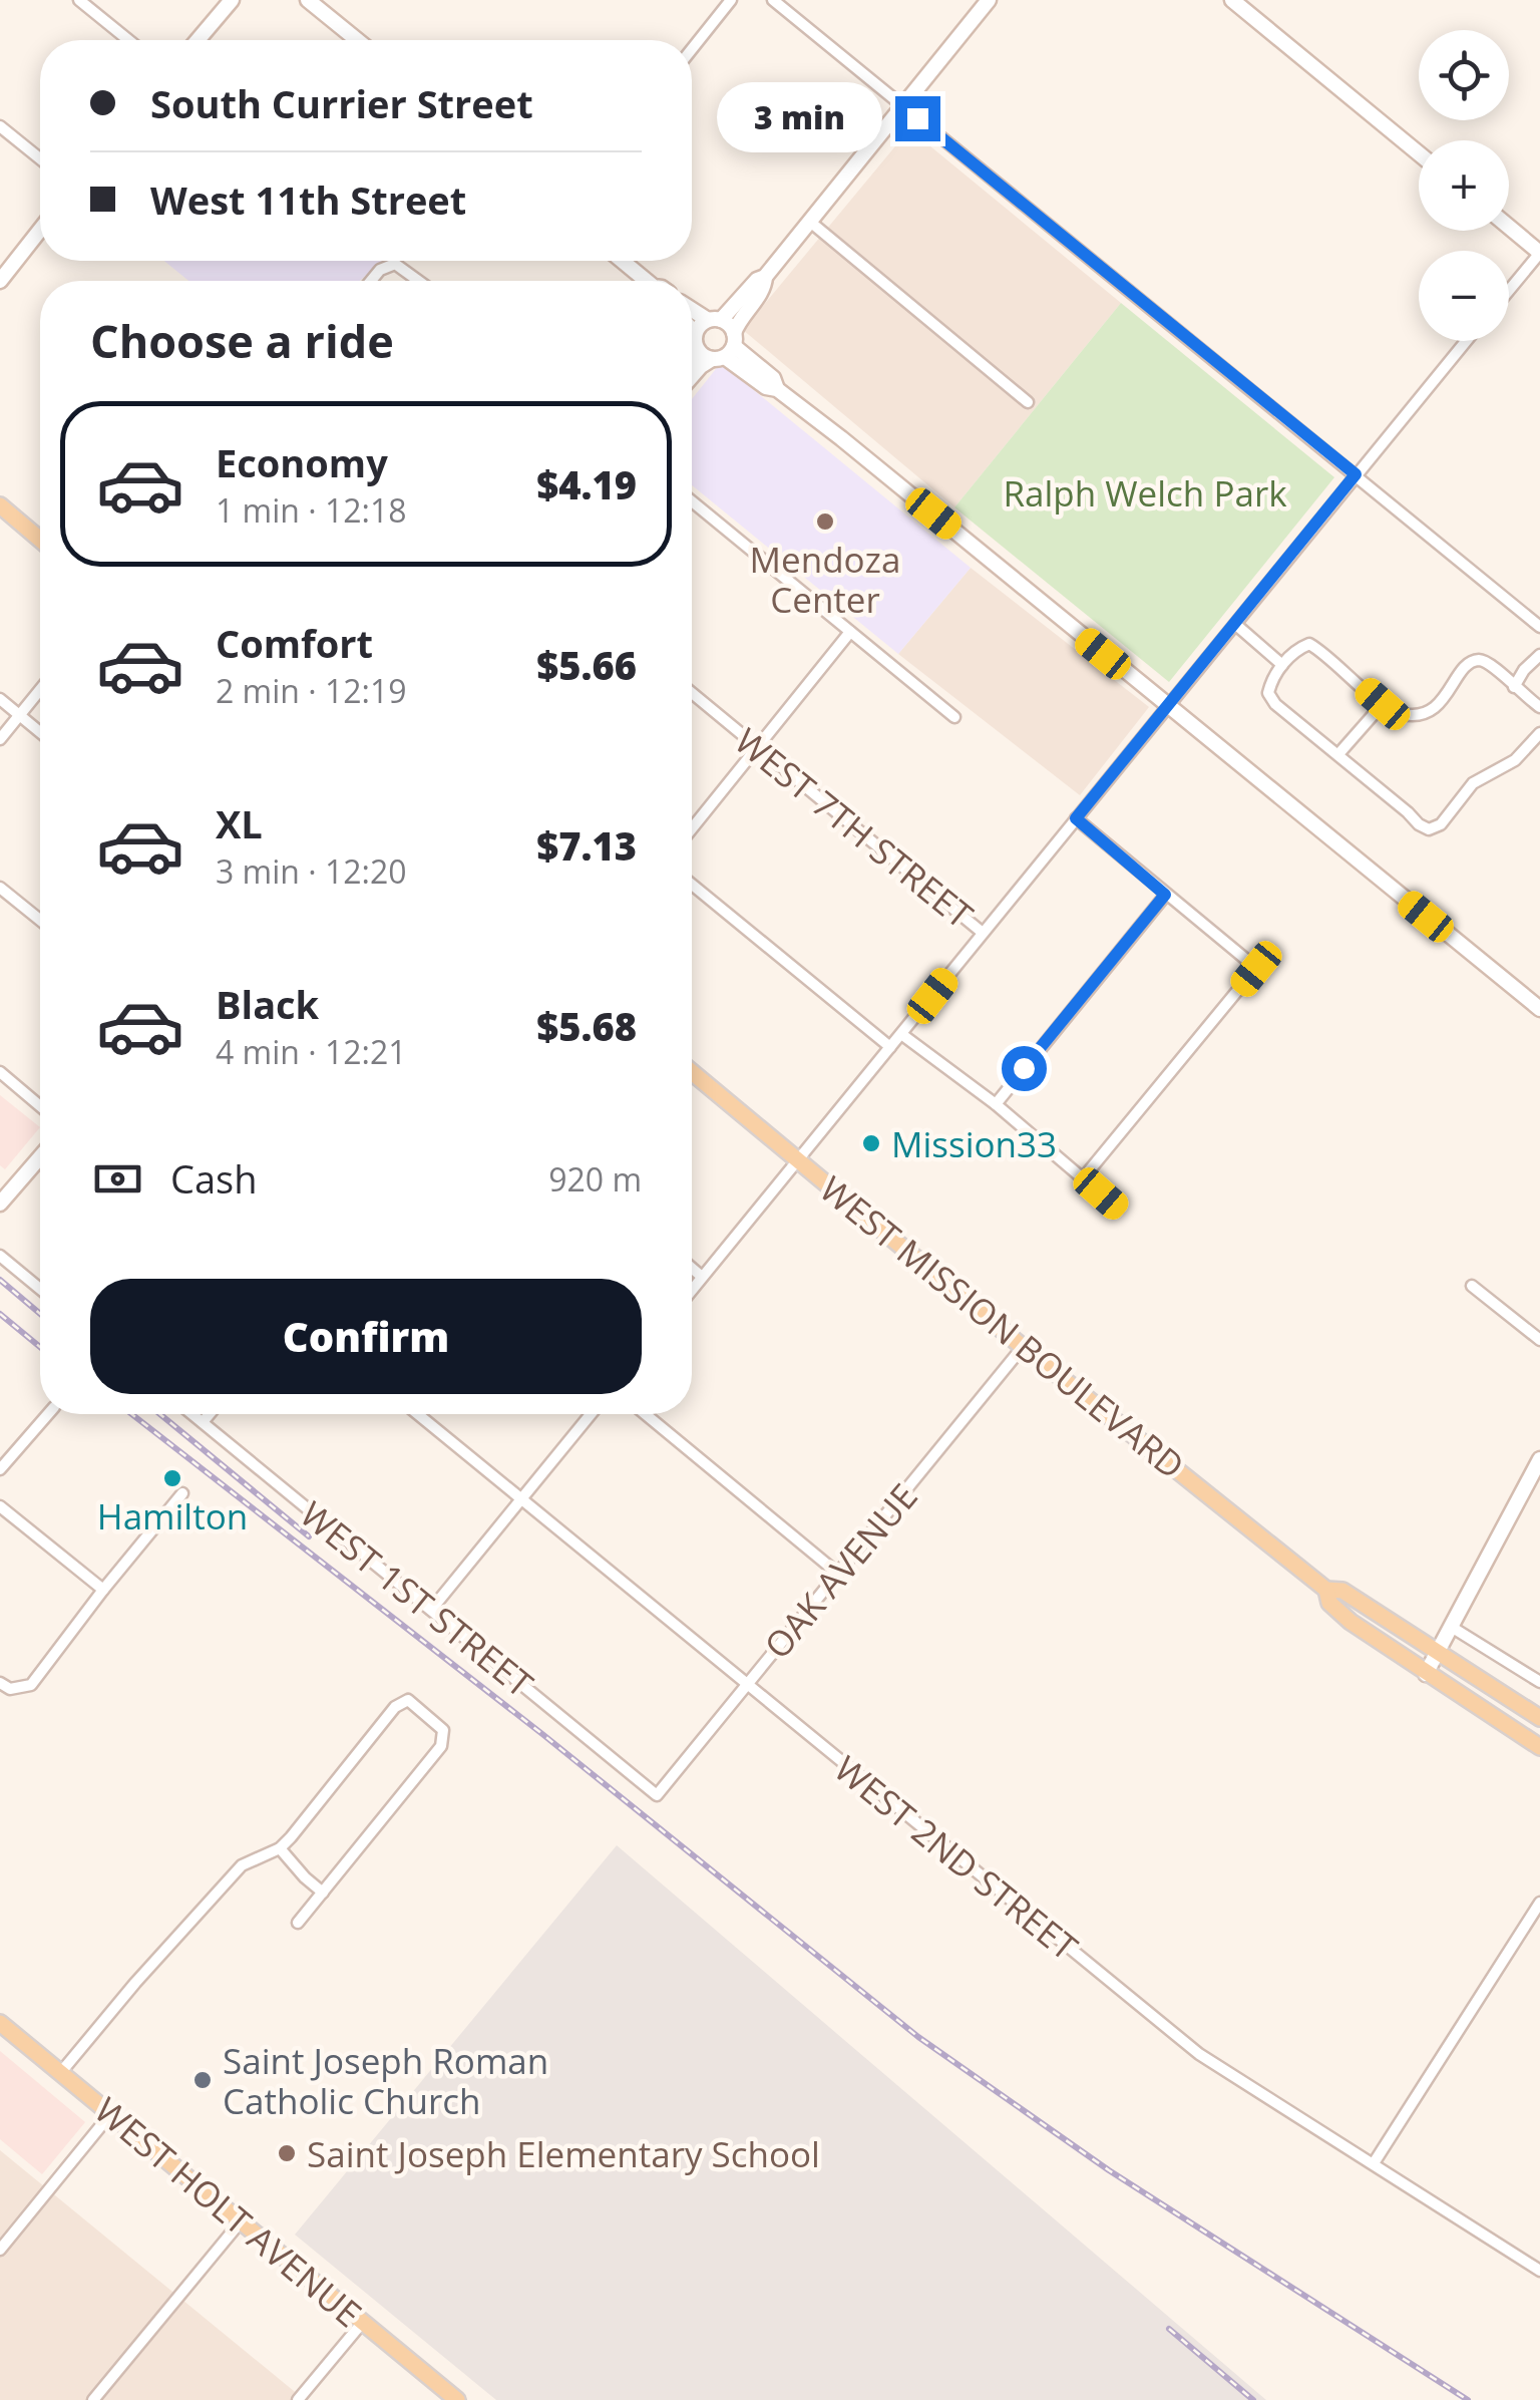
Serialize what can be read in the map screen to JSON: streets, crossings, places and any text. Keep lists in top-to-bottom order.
{
  "streets": {
    "main road": ["WEST MISSION BOULEVARD", "WEST HOLT AVENUE"],
    "street": [
      "WEST 7TH STREET",
      "OAK AVENUE",
      "WEST 1ST STREET",
      "WEST 2ND STREET"
    ]
  },
  "crossings": [
    ["WEST MISSION BOULEVARD", "OAK AVENUE"],
    ["OAK AVENUE", "WEST 1ST STREET"],
    ["OAK AVENUE", "WEST 2ND STREET"]
  ],
  "parks": ["Ralph Welch Park"],
  "places": [
    "Mendoza Center",
    "Mission33",
    "Hamilton",
    "Saint Joseph Roman Catholic Church",
    "Saint Joseph Elementary School"
  ],
  "page": {
    "map_buttons": ["+", "−"],
    "banner": ["South Currier Street", "West 11th Street"],
    "bubble": "3 min",
    "heading": "Choose a ride",
    "list": [
      {
        "name": "Economy",
        "note": "1 min · 12:18",
        "value": "$4.19"
      },
      {
        "name": "Comfort",
        "note": "2 min · 12:19",
        "value": "$5.66"
      },
      {
        "name": "XL",
        "note": "3 min · 12:20",
        "value": "$7.13"
      },
      {
        "name": "Black",
        "note": "4 min · 12:21",
        "value": "$5.68"
      }
    ],
    "pay": ["Cash", "920 m"],
    "buttons": "Confirm"
  }
}
